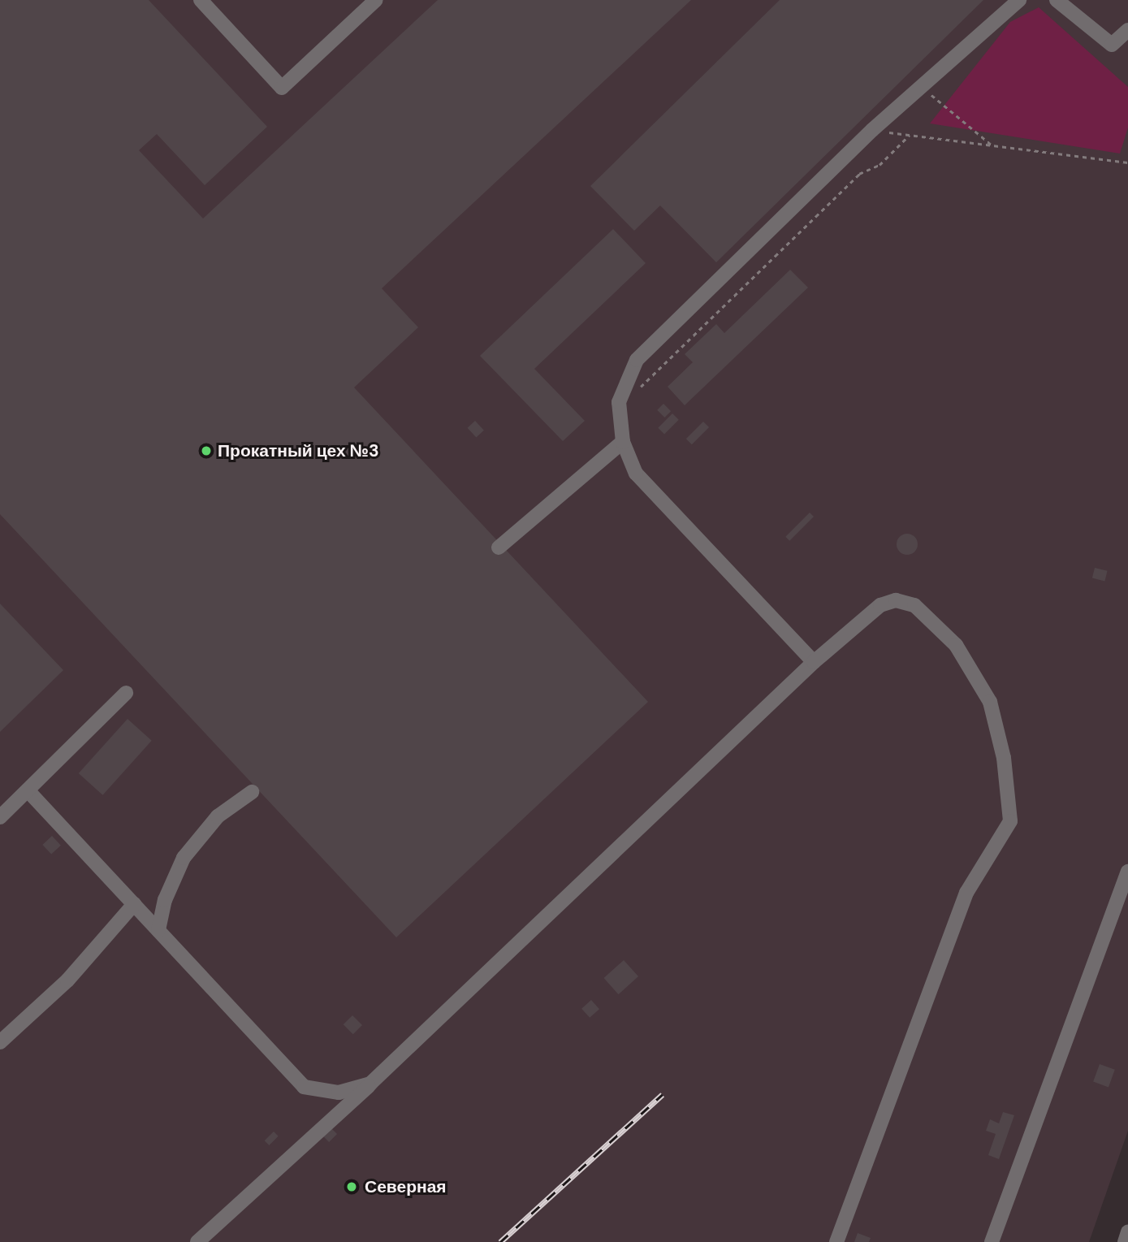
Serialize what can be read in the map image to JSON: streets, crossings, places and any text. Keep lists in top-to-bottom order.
{
  "places": ["Прокатный цех №3", "Северная"]
}
